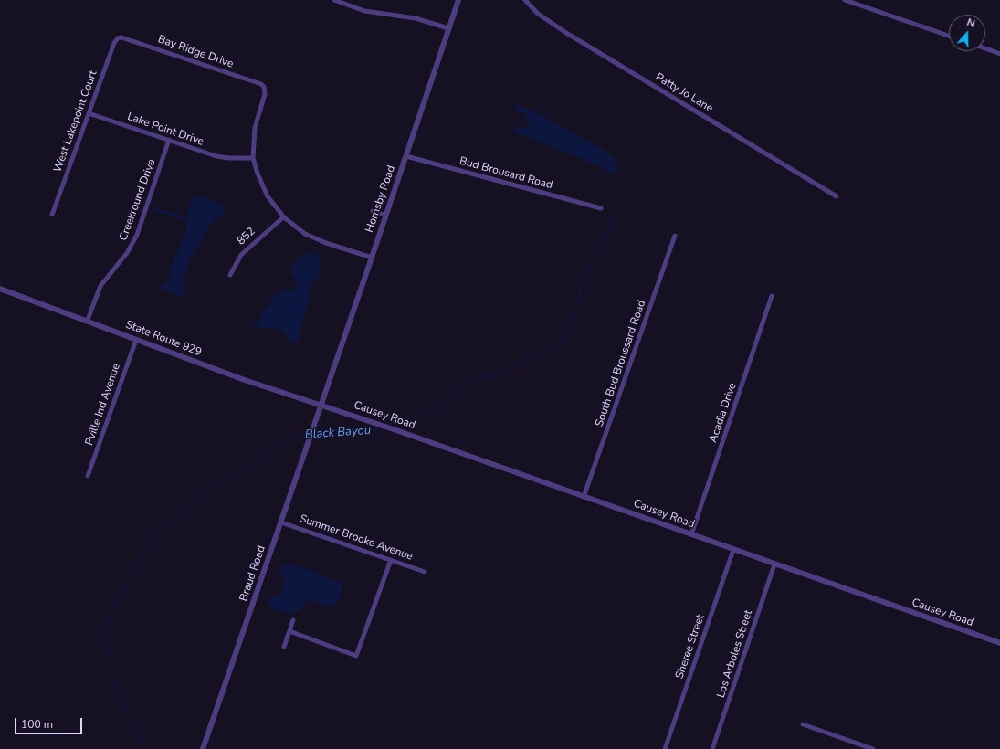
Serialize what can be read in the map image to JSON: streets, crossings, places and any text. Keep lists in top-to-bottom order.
{
  "streets": {
    "street": [
      "Bay Ridge Drive",
      "Patty Jo Lane",
      "West Lakepoint Court",
      "Lake Point Drive",
      "Bud Brousard Road",
      "Hornsby Road",
      "Creekround Drive",
      "852",
      "State Route 929",
      "South Bud Broussard Road",
      "Pville Ind Avenue",
      "Acadia Drive",
      "Causey Road",
      "Summer Brooke Avenue",
      "Braud Road",
      "Sheree Street",
      "Los Arboles Street"
    ]
  },
  "crossings": [
    ["Bay Ridge Drive", "West Lakepoint Court"],
    ["Bay Ridge Drive", "Lake Point Drive"],
    ["West Lakepoint Court", "Lake Point Drive"],
    ["Lake Point Drive", "Creekround Drive"],
    ["Bud Brousard Road", "Hornsby Road"],
    ["Hornsby Road", "State Route 929"],
    ["Hornsby Road", "Causey Road"],
    ["Hornsby Road", "Braud Road"],
    ["Creekround Drive", "State Route 929"],
    ["State Route 929", "Pville Ind Avenue"],
    ["State Route 929", "Causey Road"],
    ["State Route 929", "Braud Road"],
    ["South Bud Broussard Road", "Causey Road"],
    ["Acadia Drive", "Causey Road"],
    ["Causey Road", "Braud Road"],
    ["Causey Road", "Sheree Street"],
    ["Causey Road", "Los Arboles Street"],
    ["Summer Brooke Avenue", "Braud Road"]
  ],
  "water": ["Black Bayou"],
  "scale_bar": "100 m",
  "north": "top"
}
